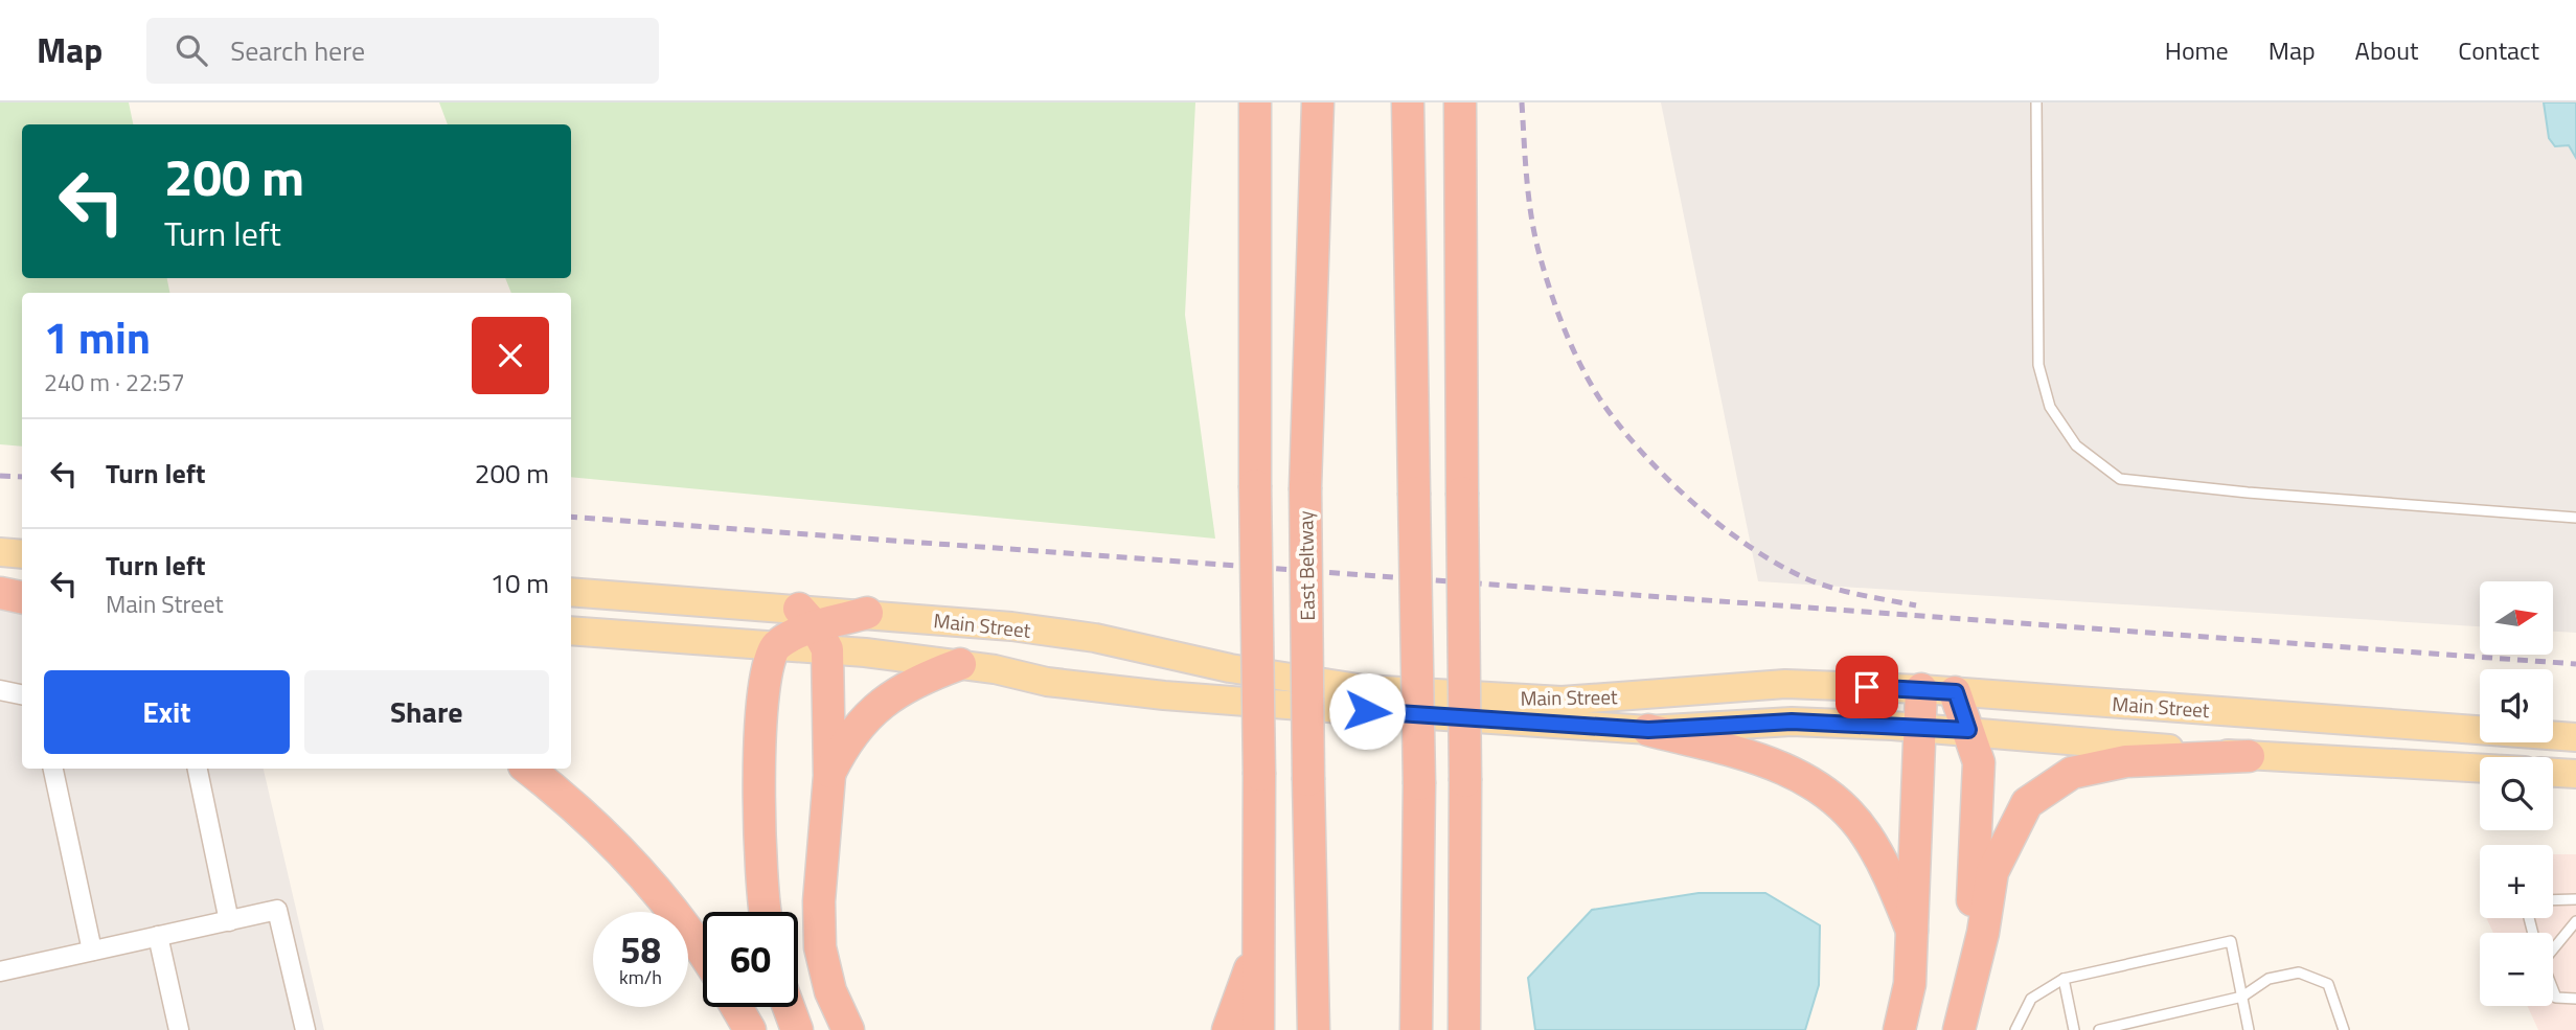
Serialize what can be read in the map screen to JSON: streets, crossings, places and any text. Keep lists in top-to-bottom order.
{
  "streets": {
    "highway": ["East Beltway"],
    "main road": ["Main Street"]
  },
  "north": "right",
  "page": {
    "header": "Map",
    "search": "Search here",
    "nav": [
      "Home",
      "Map",
      "About",
      "Contact"
    ],
    "turn": ["200 m", "Turn left"],
    "heading": ["1 min", "240 m · 22:57"],
    "list": [
      {
        "name": "Turn left",
        "value": "200 m"
      },
      {
        "name": "Turn left",
        "note": "Main Street",
        "value": "10 m"
      }
    ],
    "map_buttons": ["+", "−"],
    "buttons": ["Exit", "Share"],
    "speed": "58 km/h",
    "limit": "60"
  }
}
